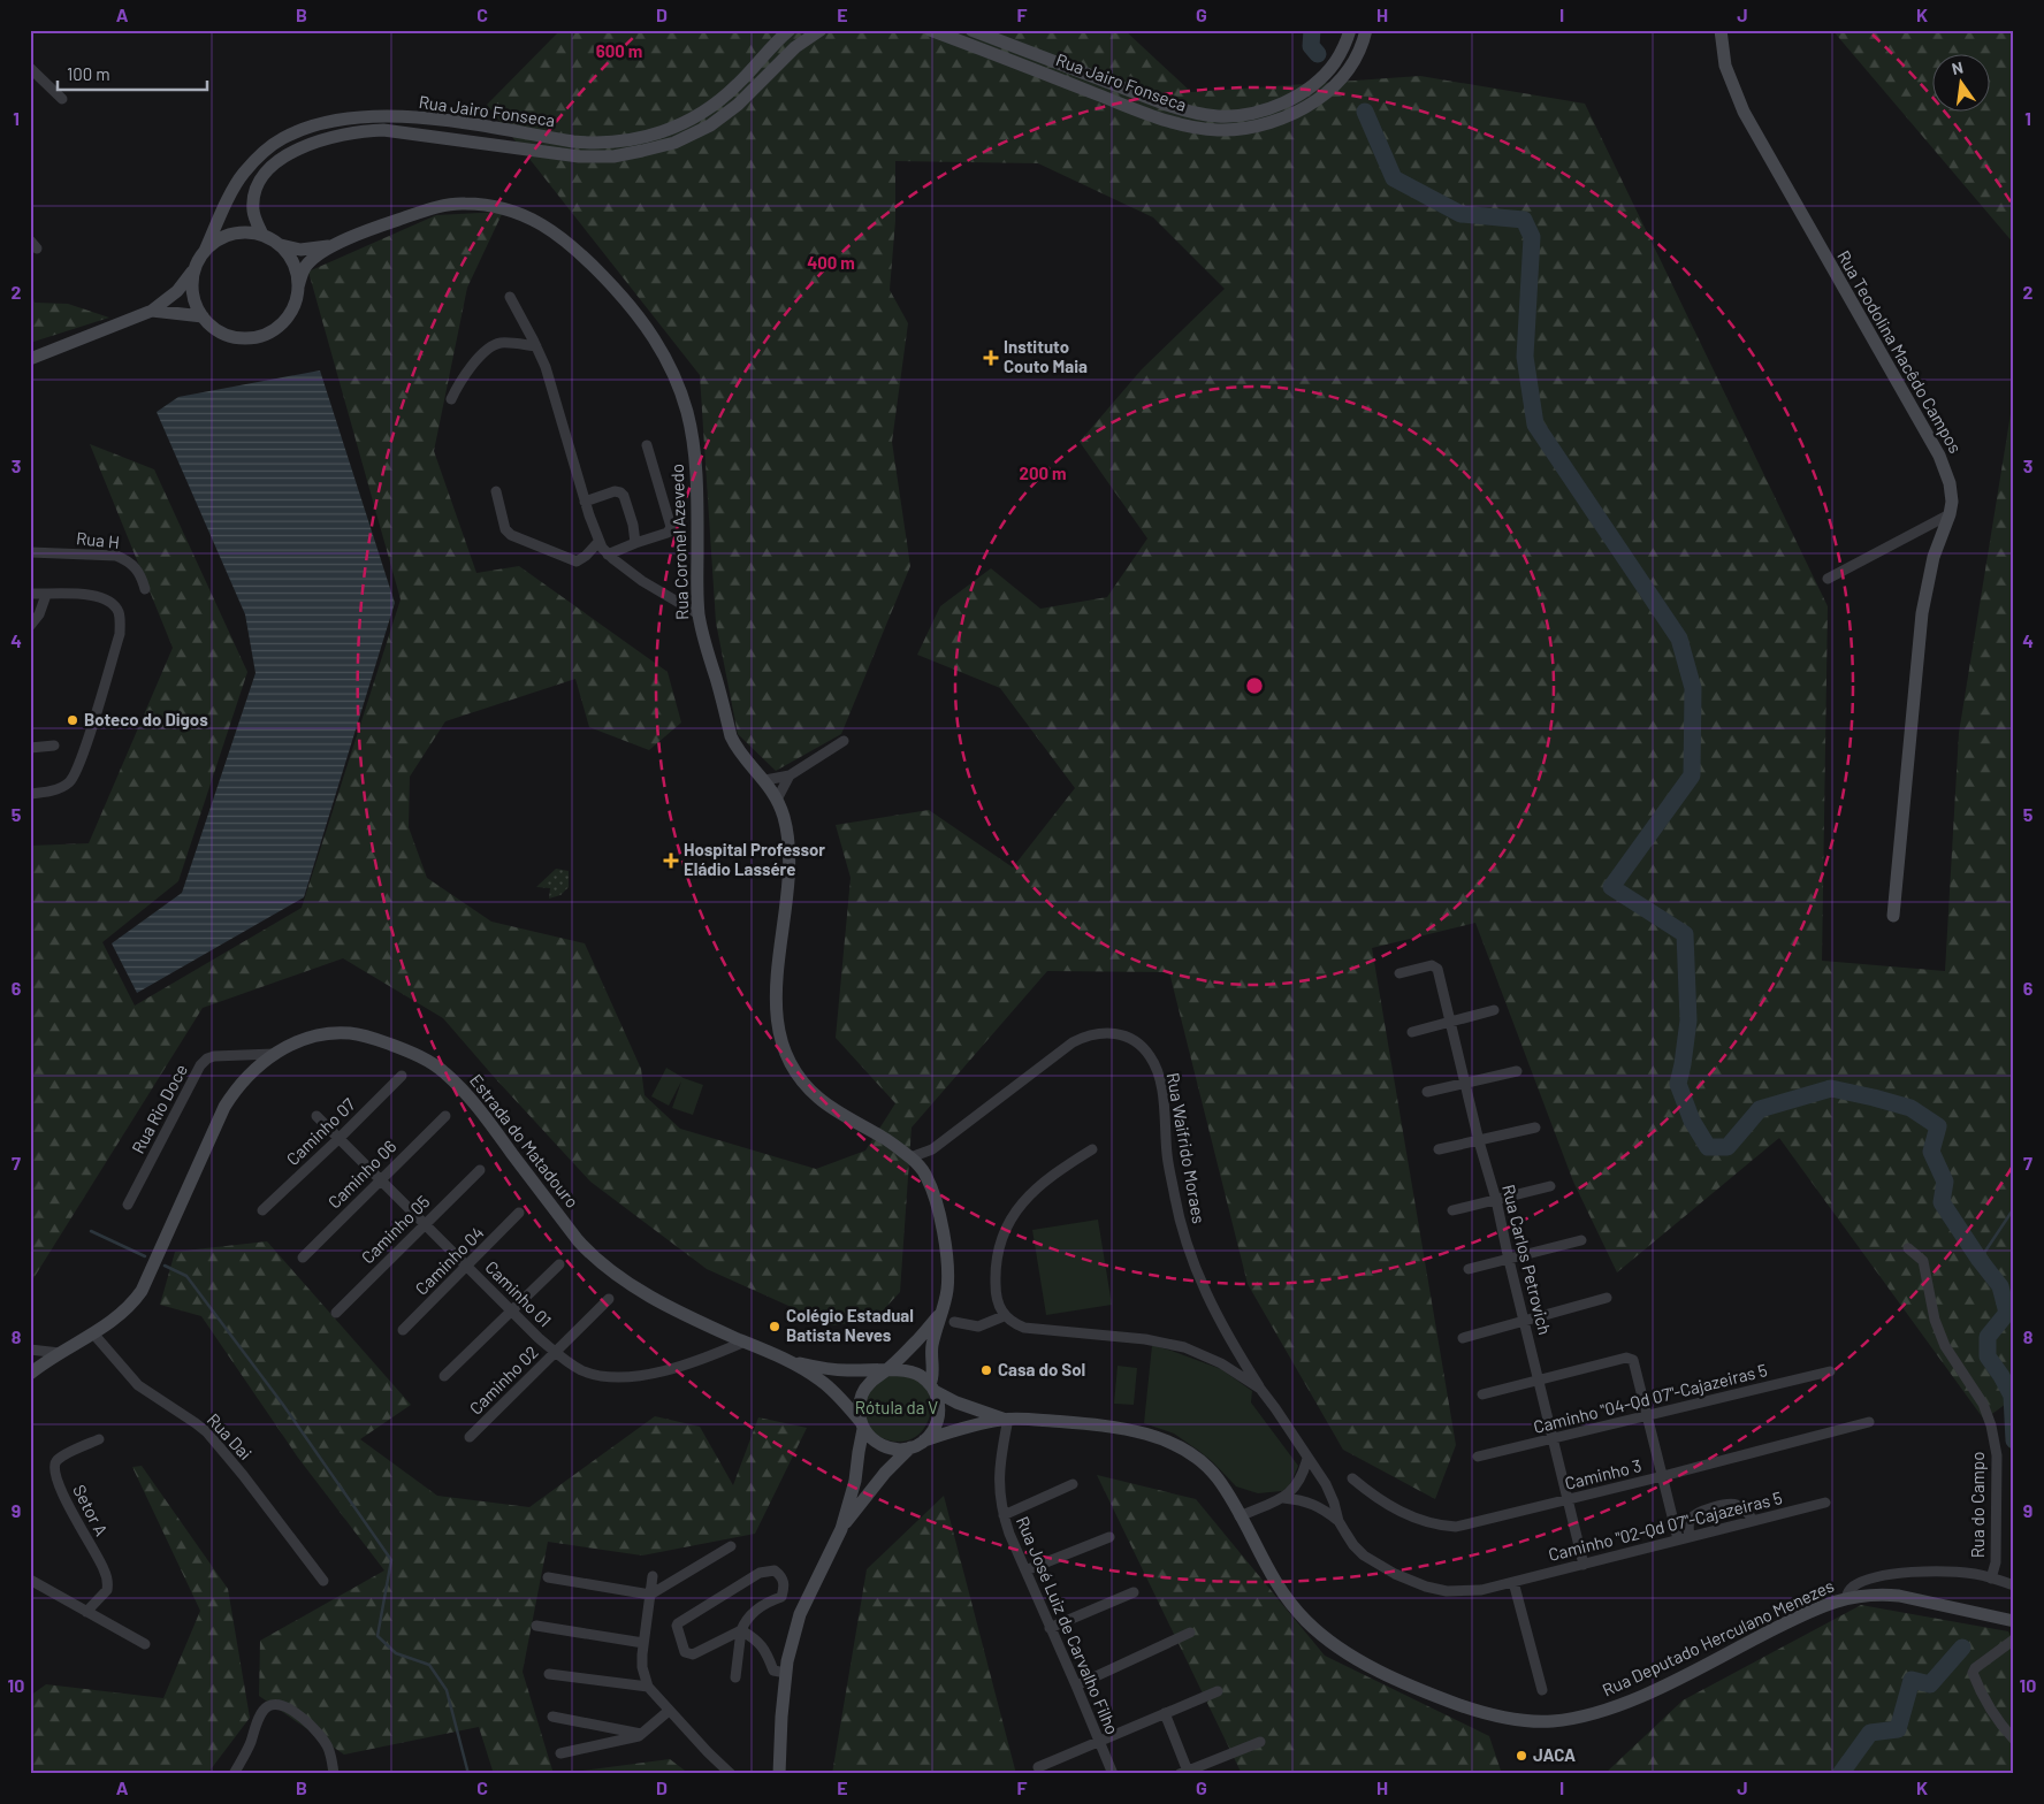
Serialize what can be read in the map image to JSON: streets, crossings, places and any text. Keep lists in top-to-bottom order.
{
  "streets": {
    "main road": [
      "Rua Jairo Fonseca",
      "Rua Teodolina Macêdo Campos",
      "Rua Coronel Azevedo",
      "Estrada do Matadouro",
      "Rua Deputado Herculano Menezes"
    ],
    "street": [
      "Rua H",
      "Rua Rio Doce",
      "Caminho 07",
      "Rua Waifrido Moraes",
      "Caminho 06",
      "Caminho 05",
      "Rua Carlos Petrovich",
      "Caminho 04",
      "Caminho 01",
      "Caminho 02",
      "Caminho \"04-Qd 07\"-Cajazeiras 5",
      "Rua Dai",
      "Caminho 3",
      "Rua do Campo",
      "Setor A",
      "Caminho \"02-Qd 07\"-Cajazeiras 5",
      "Rua José Luiz de Carvalho Filho"
    ]
  },
  "crossings": [
    ["Rua Coronel Azevedo", "Estrada do Matadouro"],
    ["Rua Coronel Azevedo", "Rua Waifrido Moraes"],
    ["Rua Coronel Azevedo", "Rua Deputado Herculano Menezes"],
    ["Rua Rio Doce", "Estrada do Matadouro"],
    ["Caminho 07", "Caminho 01"],
    ["Estrada do Matadouro", "Caminho 01"],
    ["Estrada do Matadouro", "Rua Dai"],
    ["Estrada do Matadouro", "Rua Deputado Herculano Menezes"],
    ["Rua Waifrido Moraes", "Caminho \"02-Qd 07\"-Cajazeiras 5"],
    ["Caminho 06", "Caminho 01"],
    ["Caminho 05", "Caminho 01"],
    ["Rua Carlos Petrovich", "Caminho \"04-Qd 07\"-Cajazeiras 5"],
    ["Rua Carlos Petrovich", "Caminho 3"],
    ["Rua Carlos Petrovich", "Caminho \"02-Qd 07\"-Cajazeiras 5"],
    ["Caminho 04", "Caminho 01"],
    ["Caminho 01", "Caminho 02"],
    ["Rua José Luiz de Carvalho Filho", "Rua Deputado Herculano Menezes"]
  ],
  "parks": ["Rótula da V"],
  "places": {
    "health": ["Instituto Couto Maia", "Hospital Professor Eládio Lassére"],
    "other": [
      "Boteco do Digos",
      "Colégio Estadual Batista Neves",
      "Casa do Sol",
      "JACA"
    ]
  },
  "scale_bar": "100 m",
  "north": "top",
  "grid": {
    "columns": [
      "A",
      "B",
      "C",
      "D",
      "E",
      "F",
      "G",
      "H",
      "I",
      "J",
      "K"
    ],
    "rows": [
      "1",
      "2",
      "3",
      "4",
      "5",
      "6",
      "7",
      "8",
      "9",
      "10"
    ]
  },
  "rings": ["600 m", "400 m", "200 m"]
}
